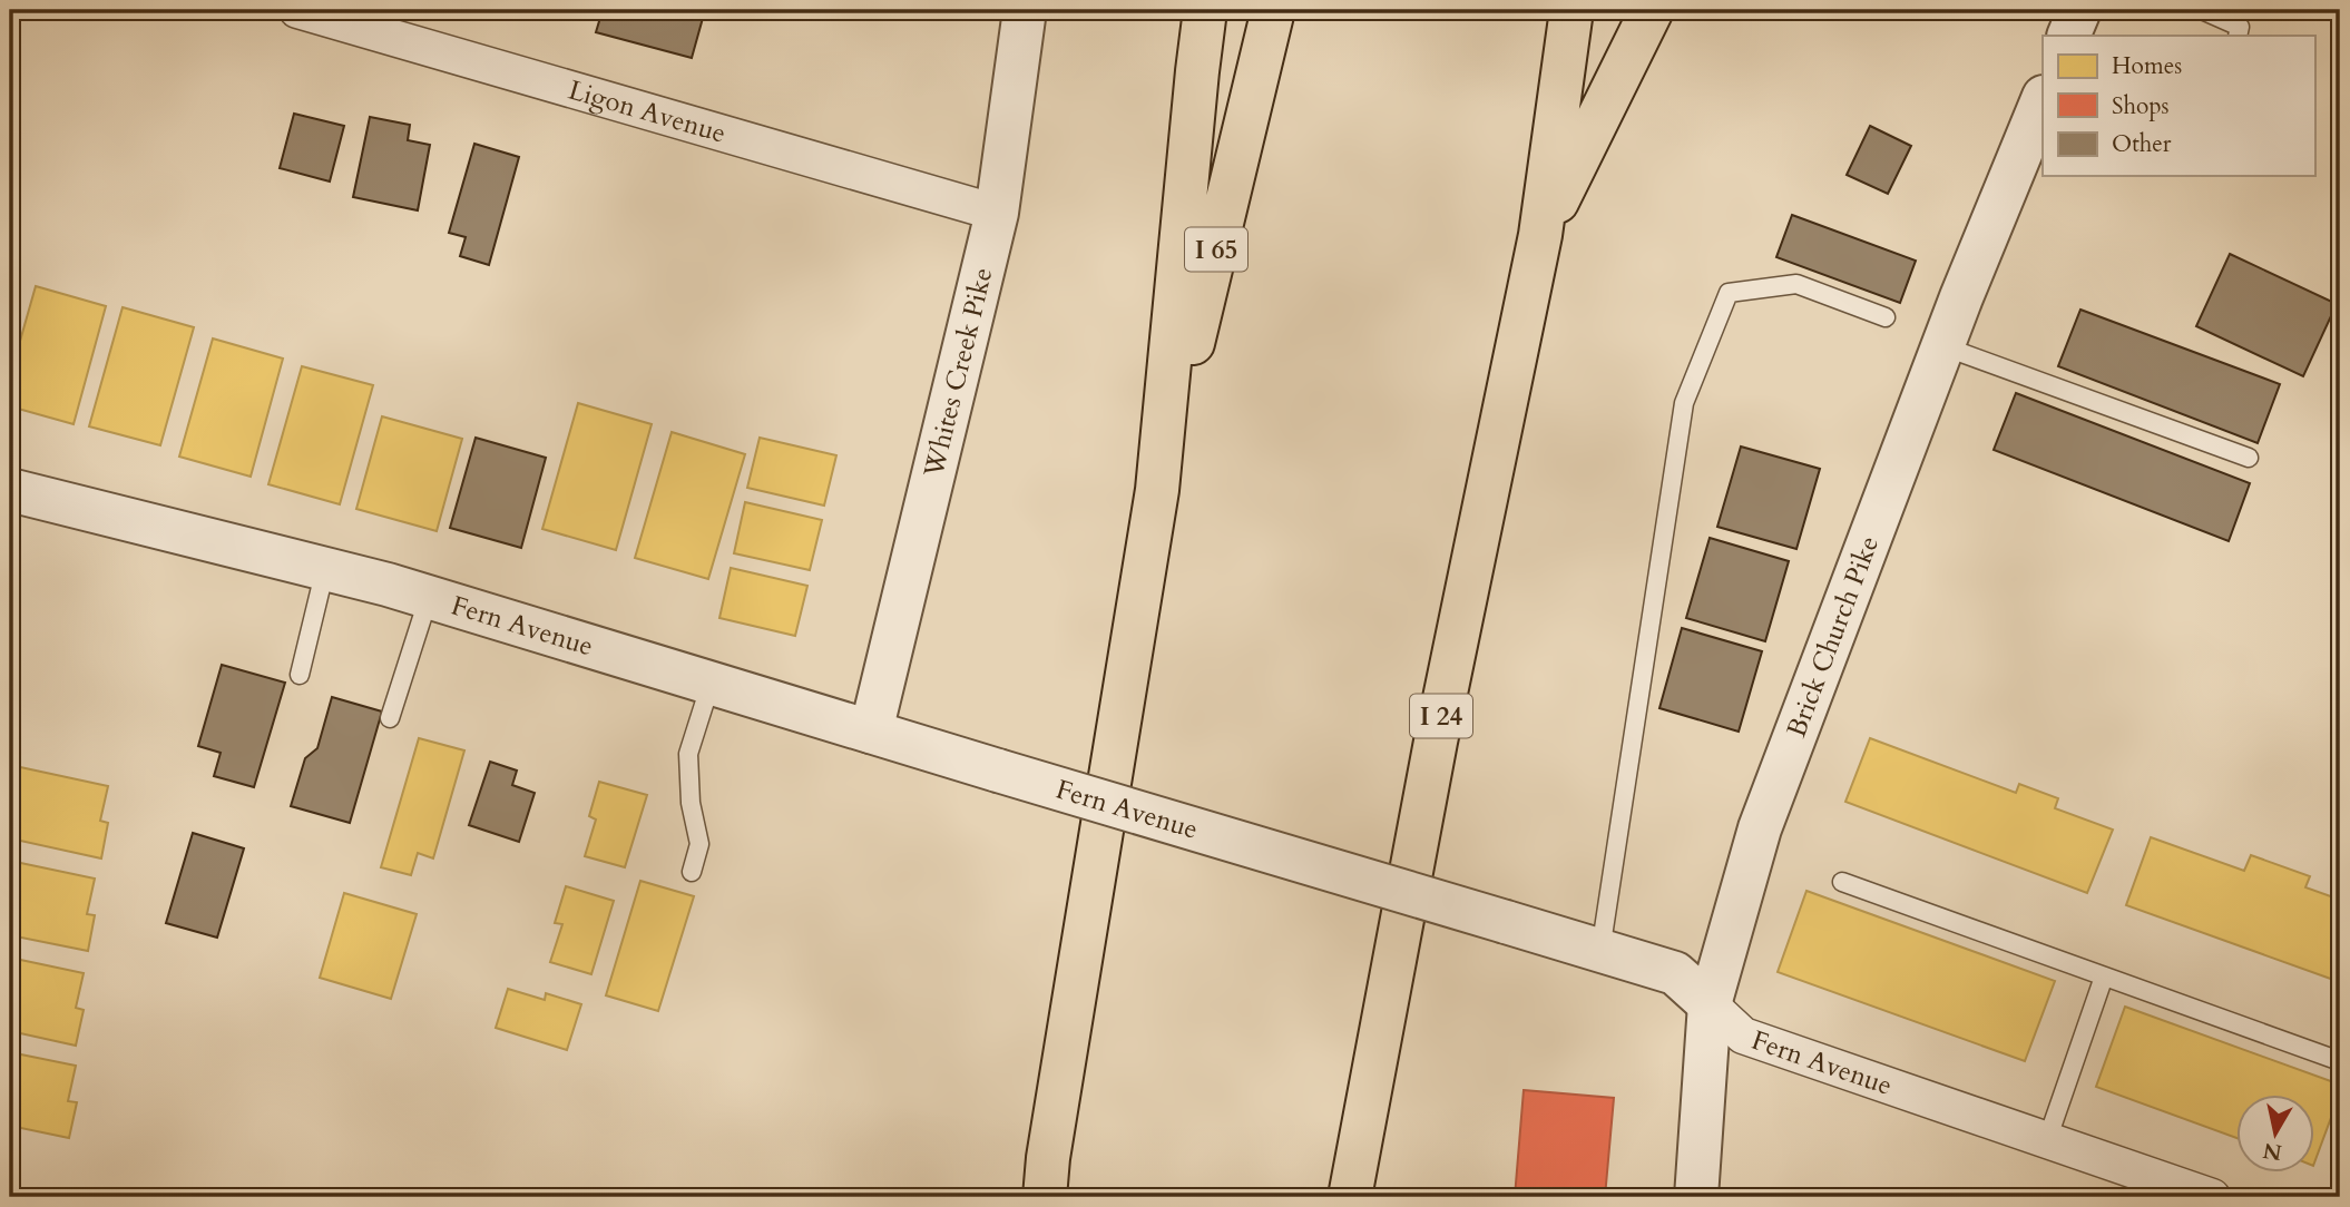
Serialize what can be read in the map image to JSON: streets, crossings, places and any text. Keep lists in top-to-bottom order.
{
  "streets": {
    "highway": ["I 65", "I 24"],
    "street": [
      "Ligon Avenue",
      "Whites Creek Pike",
      "Fern Avenue",
      "Brick Church Pike"
    ]
  },
  "crossings": [
    ["Ligon Avenue", "Whites Creek Pike"],
    ["Whites Creek Pike", "Fern Avenue"],
    ["Fern Avenue", "Brick Church Pike"]
  ],
  "legend": ["Homes", "Shops", "Other"],
  "north": "bottom"
}
